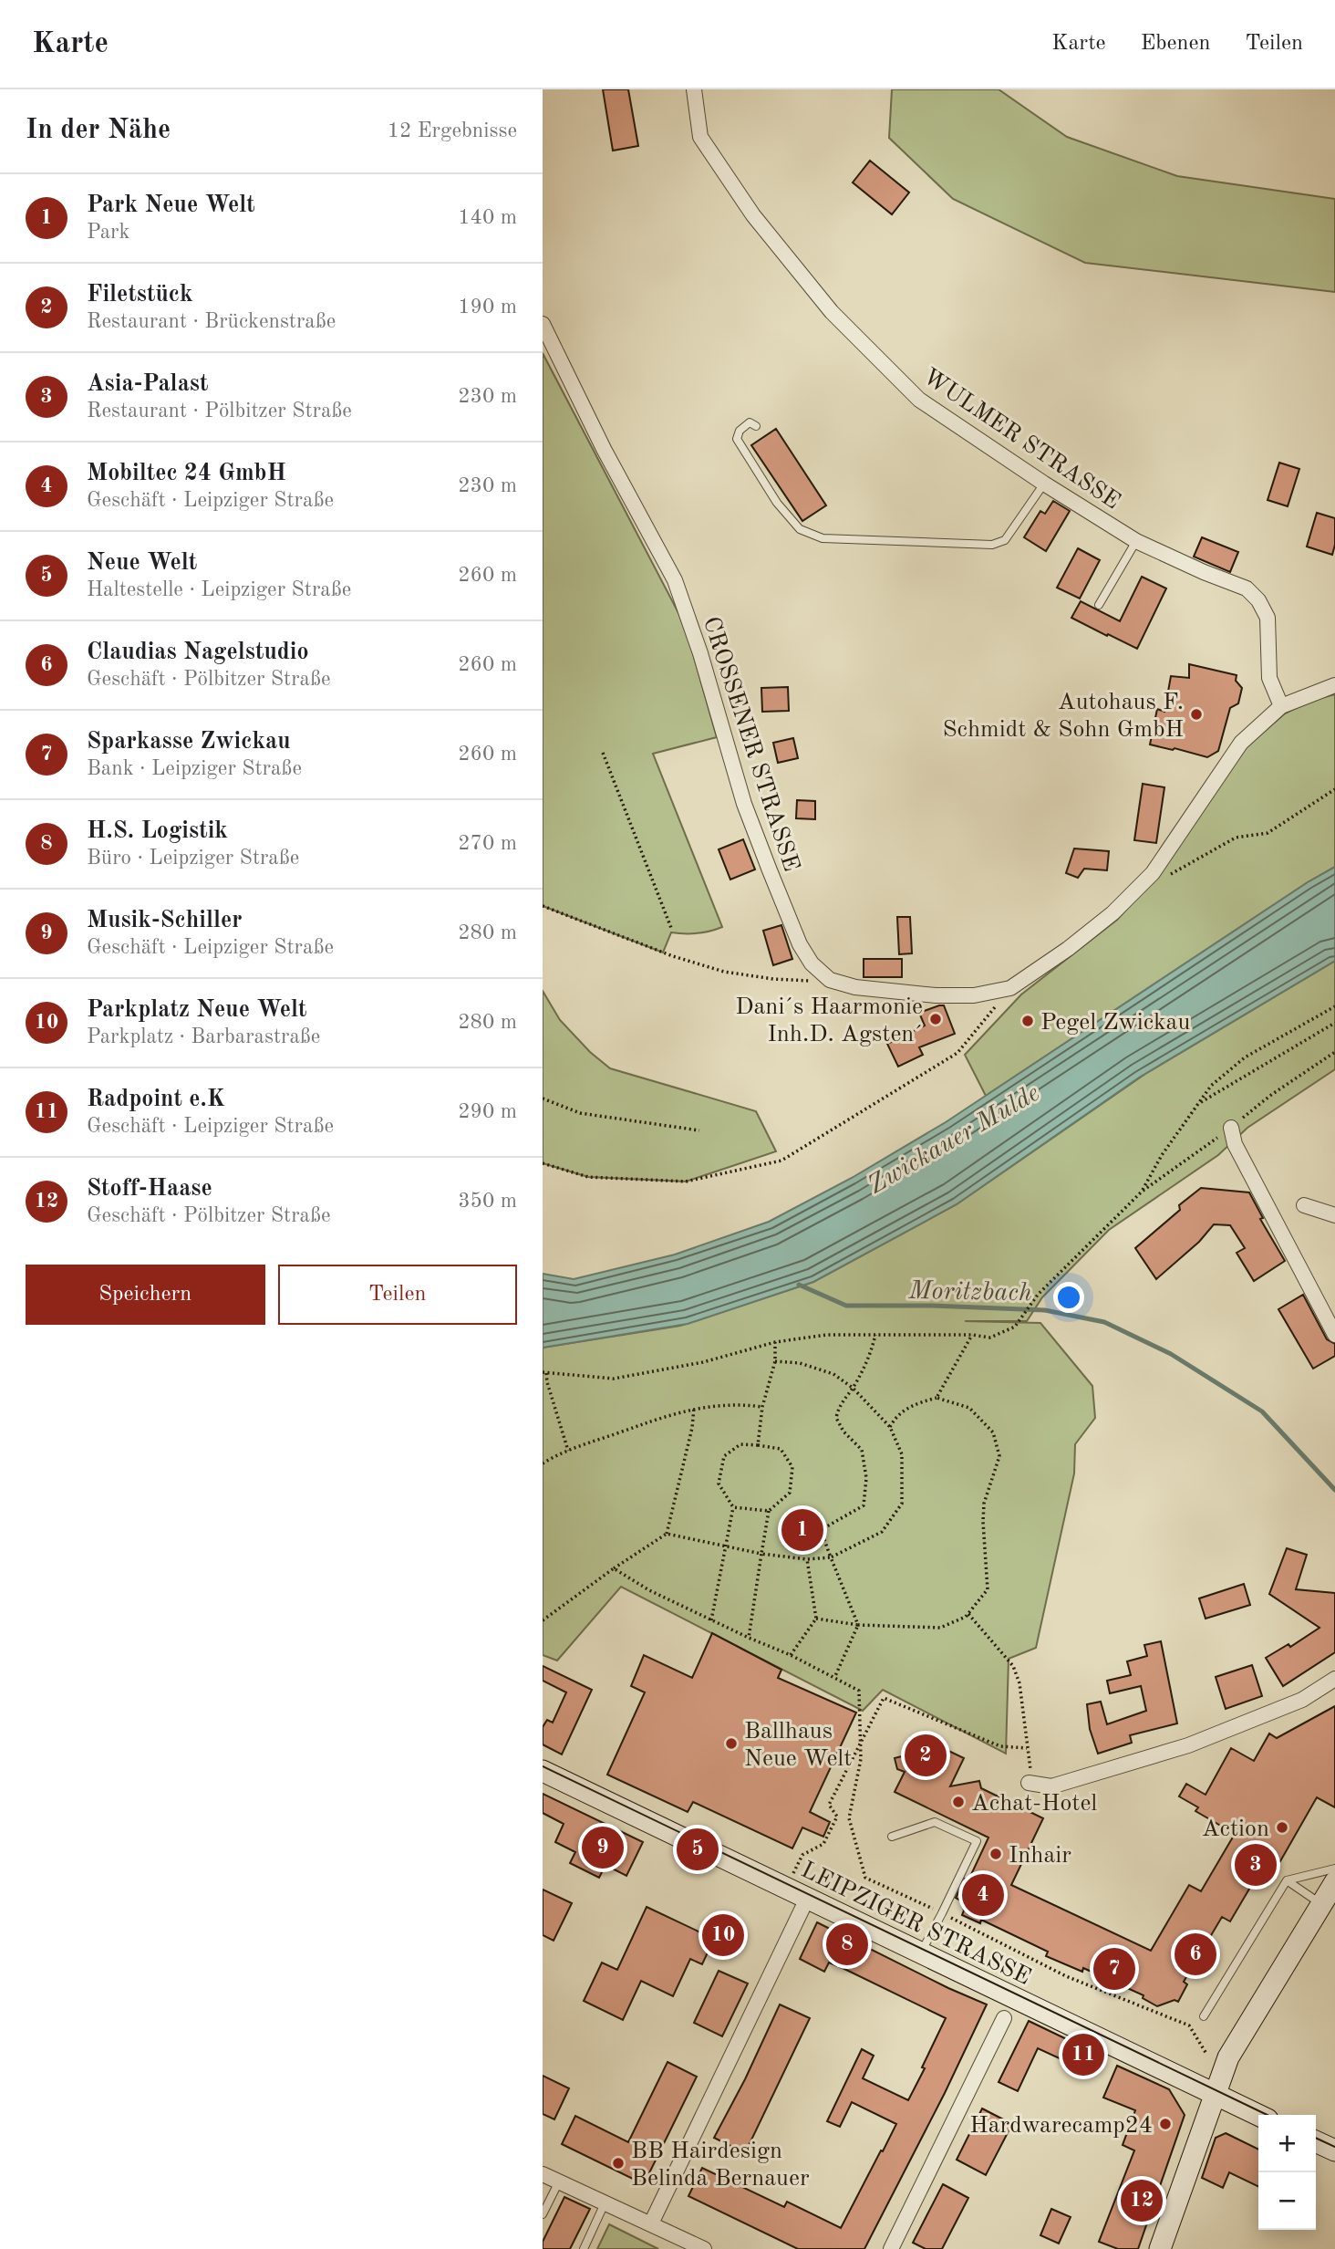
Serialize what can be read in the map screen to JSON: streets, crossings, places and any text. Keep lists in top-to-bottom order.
{
  "streets": {
    "street": ["WULMER STRASSE", "CROSSENER STRASSE", "LEIPZIGER STRASSE"]
  },
  "crossings": [
    ["WULMER STRASSE", "CROSSENER STRASSE"]
  ],
  "water": ["Zwickauer Mulde", "Moritzbach"],
  "places": [
    "Autohaus F. Schmidt & Sohn GmbH",
    "Dani´s Haarmonie Inh.D. Agsten´",
    "Pegel Zwickau",
    "Ballhaus Neue Welt",
    "Achat-Hotel",
    "Action",
    "Inhair",
    "Hardwarecamp24",
    "BB Hairdesign Belinda Bernauer"
  ],
  "page": {
    "header": "Karte",
    "nav": ["Karte", "Ebenen", "Teilen"],
    "heading": ["In der Nähe", "12 Ergebnisse"],
    "list": [
      {
        "mark": "1",
        "name": "Park Neue Welt",
        "note": "Park",
        "value": "140 m"
      },
      {
        "mark": "2",
        "name": "Filetstück",
        "note": "Restaurant · Brückenstraße",
        "value": "190 m"
      },
      {
        "mark": "3",
        "name": "Asia-Palast",
        "note": "Restaurant · Pölbitzer Straße",
        "value": "230 m"
      },
      {
        "mark": "4",
        "name": "Mobiltec 24 GmbH",
        "note": "Geschäft · Leipziger Straße",
        "value": "230 m"
      },
      {
        "mark": "5",
        "name": "Neue Welt",
        "note": "Haltestelle · Leipziger Straße",
        "value": "260 m"
      },
      {
        "mark": "6",
        "name": "Claudias Nagelstudio",
        "note": "Geschäft · Pölbitzer Straße",
        "value": "260 m"
      },
      {
        "mark": "7",
        "name": "Sparkasse Zwickau",
        "note": "Bank · Leipziger Straße",
        "value": "260 m"
      },
      {
        "mark": "8",
        "name": "H.S. Logistik",
        "note": "Büro · Leipziger Straße",
        "value": "270 m"
      },
      {
        "mark": "9",
        "name": "Musik-Schiller",
        "note": "Geschäft · Leipziger Straße",
        "value": "280 m"
      },
      {
        "mark": "10",
        "name": "Parkplatz Neue Welt",
        "note": "Parkplatz · Barbarastraße",
        "value": "280 m"
      },
      {
        "mark": "11",
        "name": "Radpoint e.K",
        "note": "Geschäft · Leipziger Straße",
        "value": "290 m"
      },
      {
        "mark": "12",
        "name": "Stoff-Haase",
        "note": "Geschäft · Pölbitzer Straße",
        "value": "350 m"
      }
    ],
    "buttons": ["Speichern", "Teilen"],
    "pins": [
      "1",
      "2",
      "9",
      "5",
      "3",
      "4",
      "10",
      "8",
      "6",
      "7",
      "11",
      "12"
    ],
    "map_buttons": ["+", "−"]
  }
}
